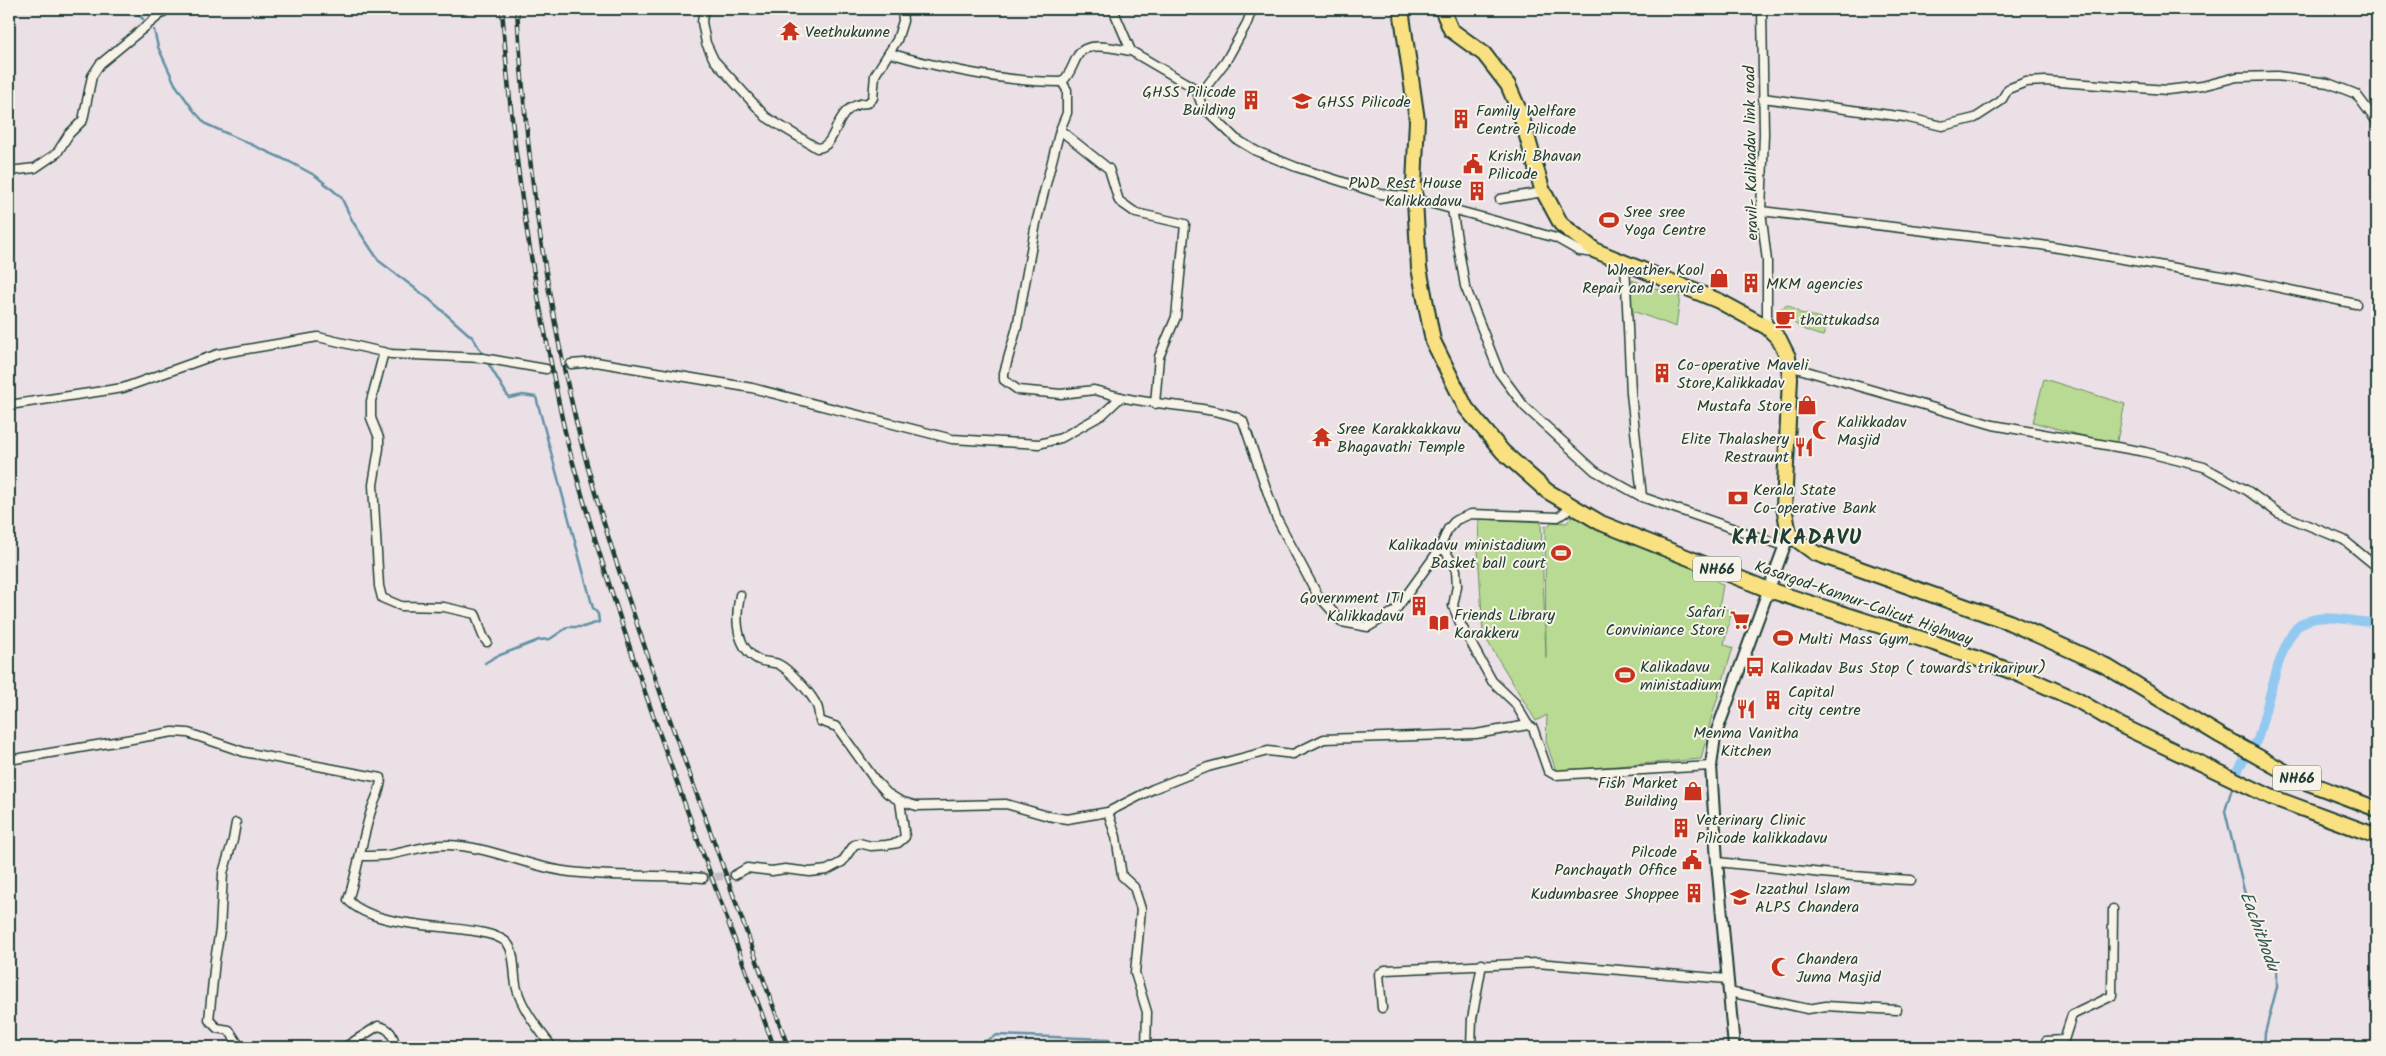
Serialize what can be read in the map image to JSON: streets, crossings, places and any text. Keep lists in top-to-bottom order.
{
  "streets": {
    "highway": ["NH66", "Kasargod-Kannur-Calicut Highway"],
    "street": ["eravil- Kalikadav link road"]
  },
  "districts": ["KALIKADAVU"],
  "water": ["Eachithodu"],
  "places": {
    "temple": ["Veethukunne", "Sree Karakkakkavu Bhagavathi Temple"],
    "building": [
      "GHSS Pilicode Building",
      "Family Welfare Centre Pilicode",
      "PWD Rest House Kalikkadavu",
      "MKM agencies",
      "Co-operative Maveli Store,Kalikkadav",
      "Government ITI Kalikkadavu",
      "Capital city centre",
      "Veterinary Clinic Pilicode kalikkadavu",
      "Kudumbasree Shoppee"
    ],
    "school or university": ["GHSS Pilicode", "Izzathul Islam ALPS Chandera"],
    "public building": ["Krishi Bhavan Pilicode", "Pilcode Panchayath Office"],
    "sports": [
      "Sree sree Yoga Centre",
      "Kalikadavu ministadium Basket ball court",
      "Multi Mass Gym",
      "Kalikadavu ministadium"
    ],
    "shop": ["Wheather Kool Repair and service", "Mustafa Store", "Fish Market Building"],
    "cafe": ["thattukadsa"],
    "mosque": ["Kalikkadav Masjid", "Chandera Juma Masjid"],
    "restaurant": ["Elite Thalashery Restraunt", "Menma Vanitha Kitchen"],
    "bank": ["Kerala State Co-operative Bank"],
    "supermarket": ["Safari Conviniance Store"],
    "library": ["Friends Library Karakkeru"],
    "bus stop": ["Kalikadav Bus Stop ( towards trikaripur)"]
  }
}
